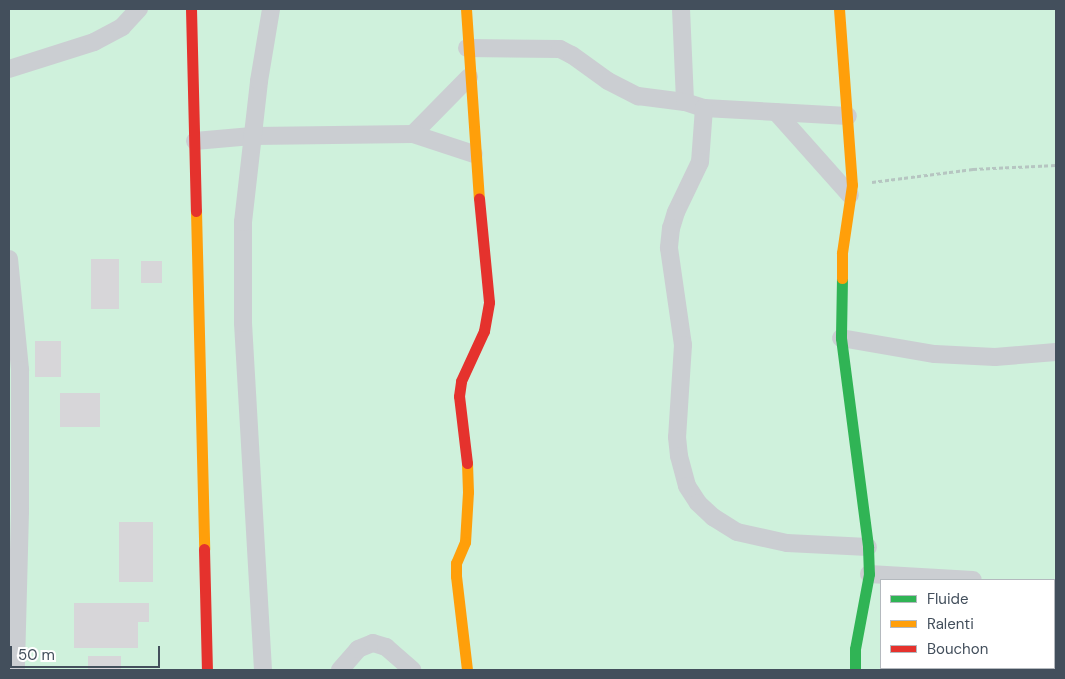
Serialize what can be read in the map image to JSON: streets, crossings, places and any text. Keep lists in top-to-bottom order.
{
  "legend": ["Fluide", "Ralenti", "Bouchon"],
  "scale_bar": "50 m"
}
